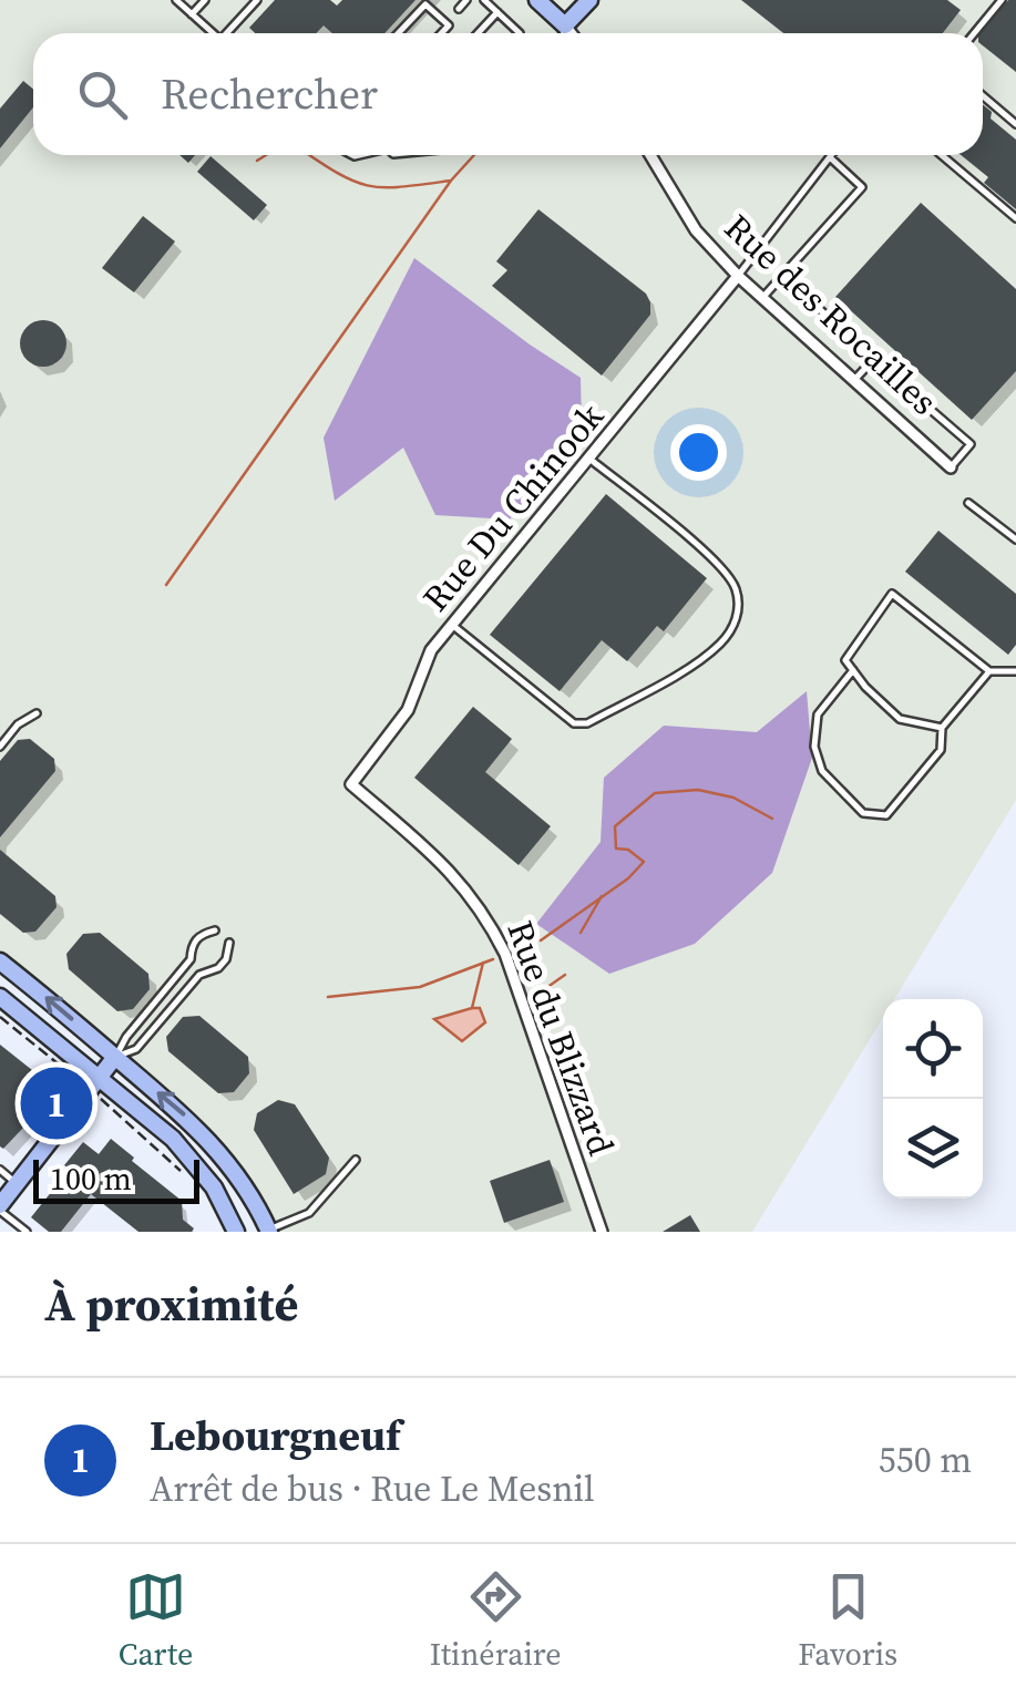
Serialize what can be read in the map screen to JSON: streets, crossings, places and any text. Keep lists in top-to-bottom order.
{
  "streets": {
    "street": ["Rue des Rocailles", "Rue Du Chinook", "Rue du Blizzard"]
  },
  "crossings": [
    ["Rue des Rocailles", "Rue Du Chinook"],
    ["Rue Du Chinook", "Rue du Blizzard"]
  ],
  "scale_bar": "100 m",
  "page": {
    "search": "Rechercher",
    "pins": "1",
    "scale": "100 m",
    "heading": "À proximité",
    "list": [
      {
        "mark": "1",
        "name": "Lebourgneuf",
        "note": "Arrêt de bus · Rue Le Mesnil",
        "value": "550 m"
      }
    ],
    "nav": ["Carte", "Itinéraire", "Favoris"]
  }
}
